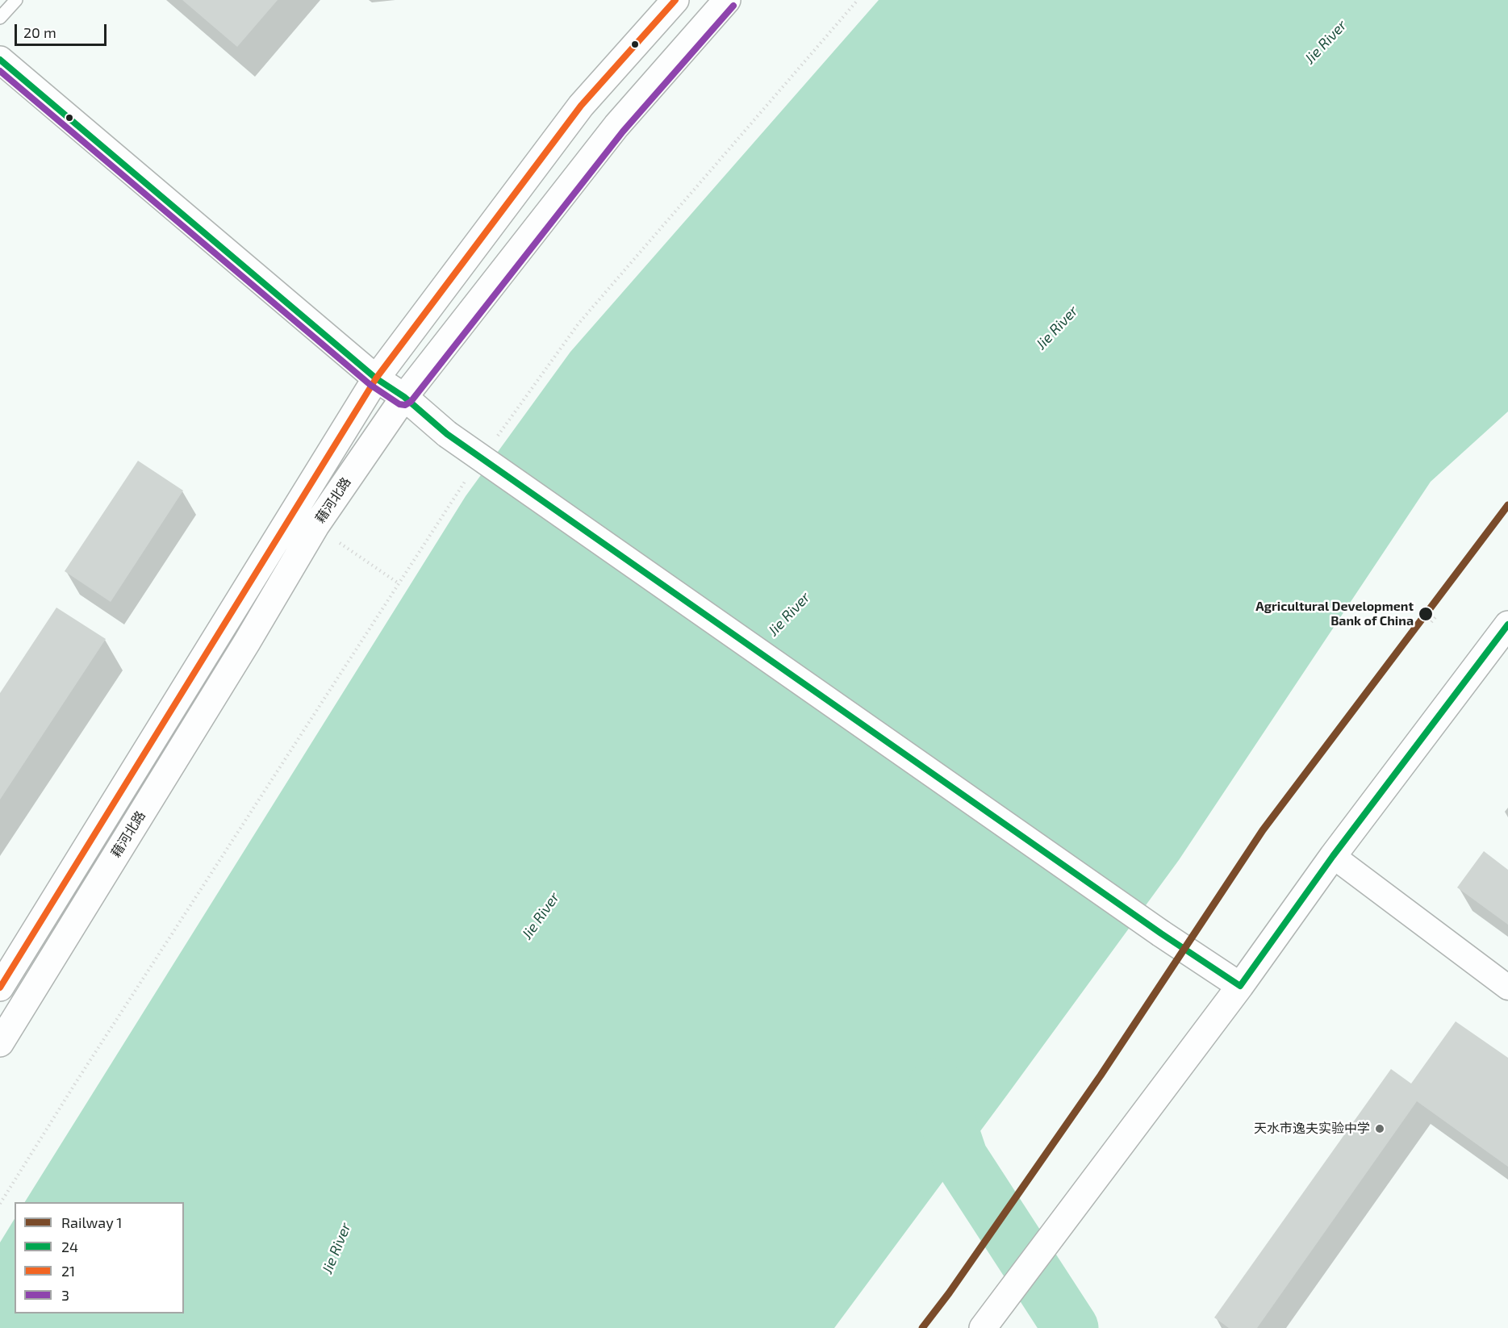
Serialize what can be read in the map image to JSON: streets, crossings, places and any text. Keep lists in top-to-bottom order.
{
  "streets": {
    "main road": ["藉河北路"]
  },
  "water": ["Jie River"],
  "places": ["Agricultural Development Bank of China", "天水市逸夫实验中学"],
  "lines": [
    "transit line 21",
    "transit line 3",
    "transit line 24",
    "rail line 1"
  ],
  "legend": [
    "Railway 1",
    "24",
    "21",
    "3"
  ],
  "scale_bar": "20 m"
}
